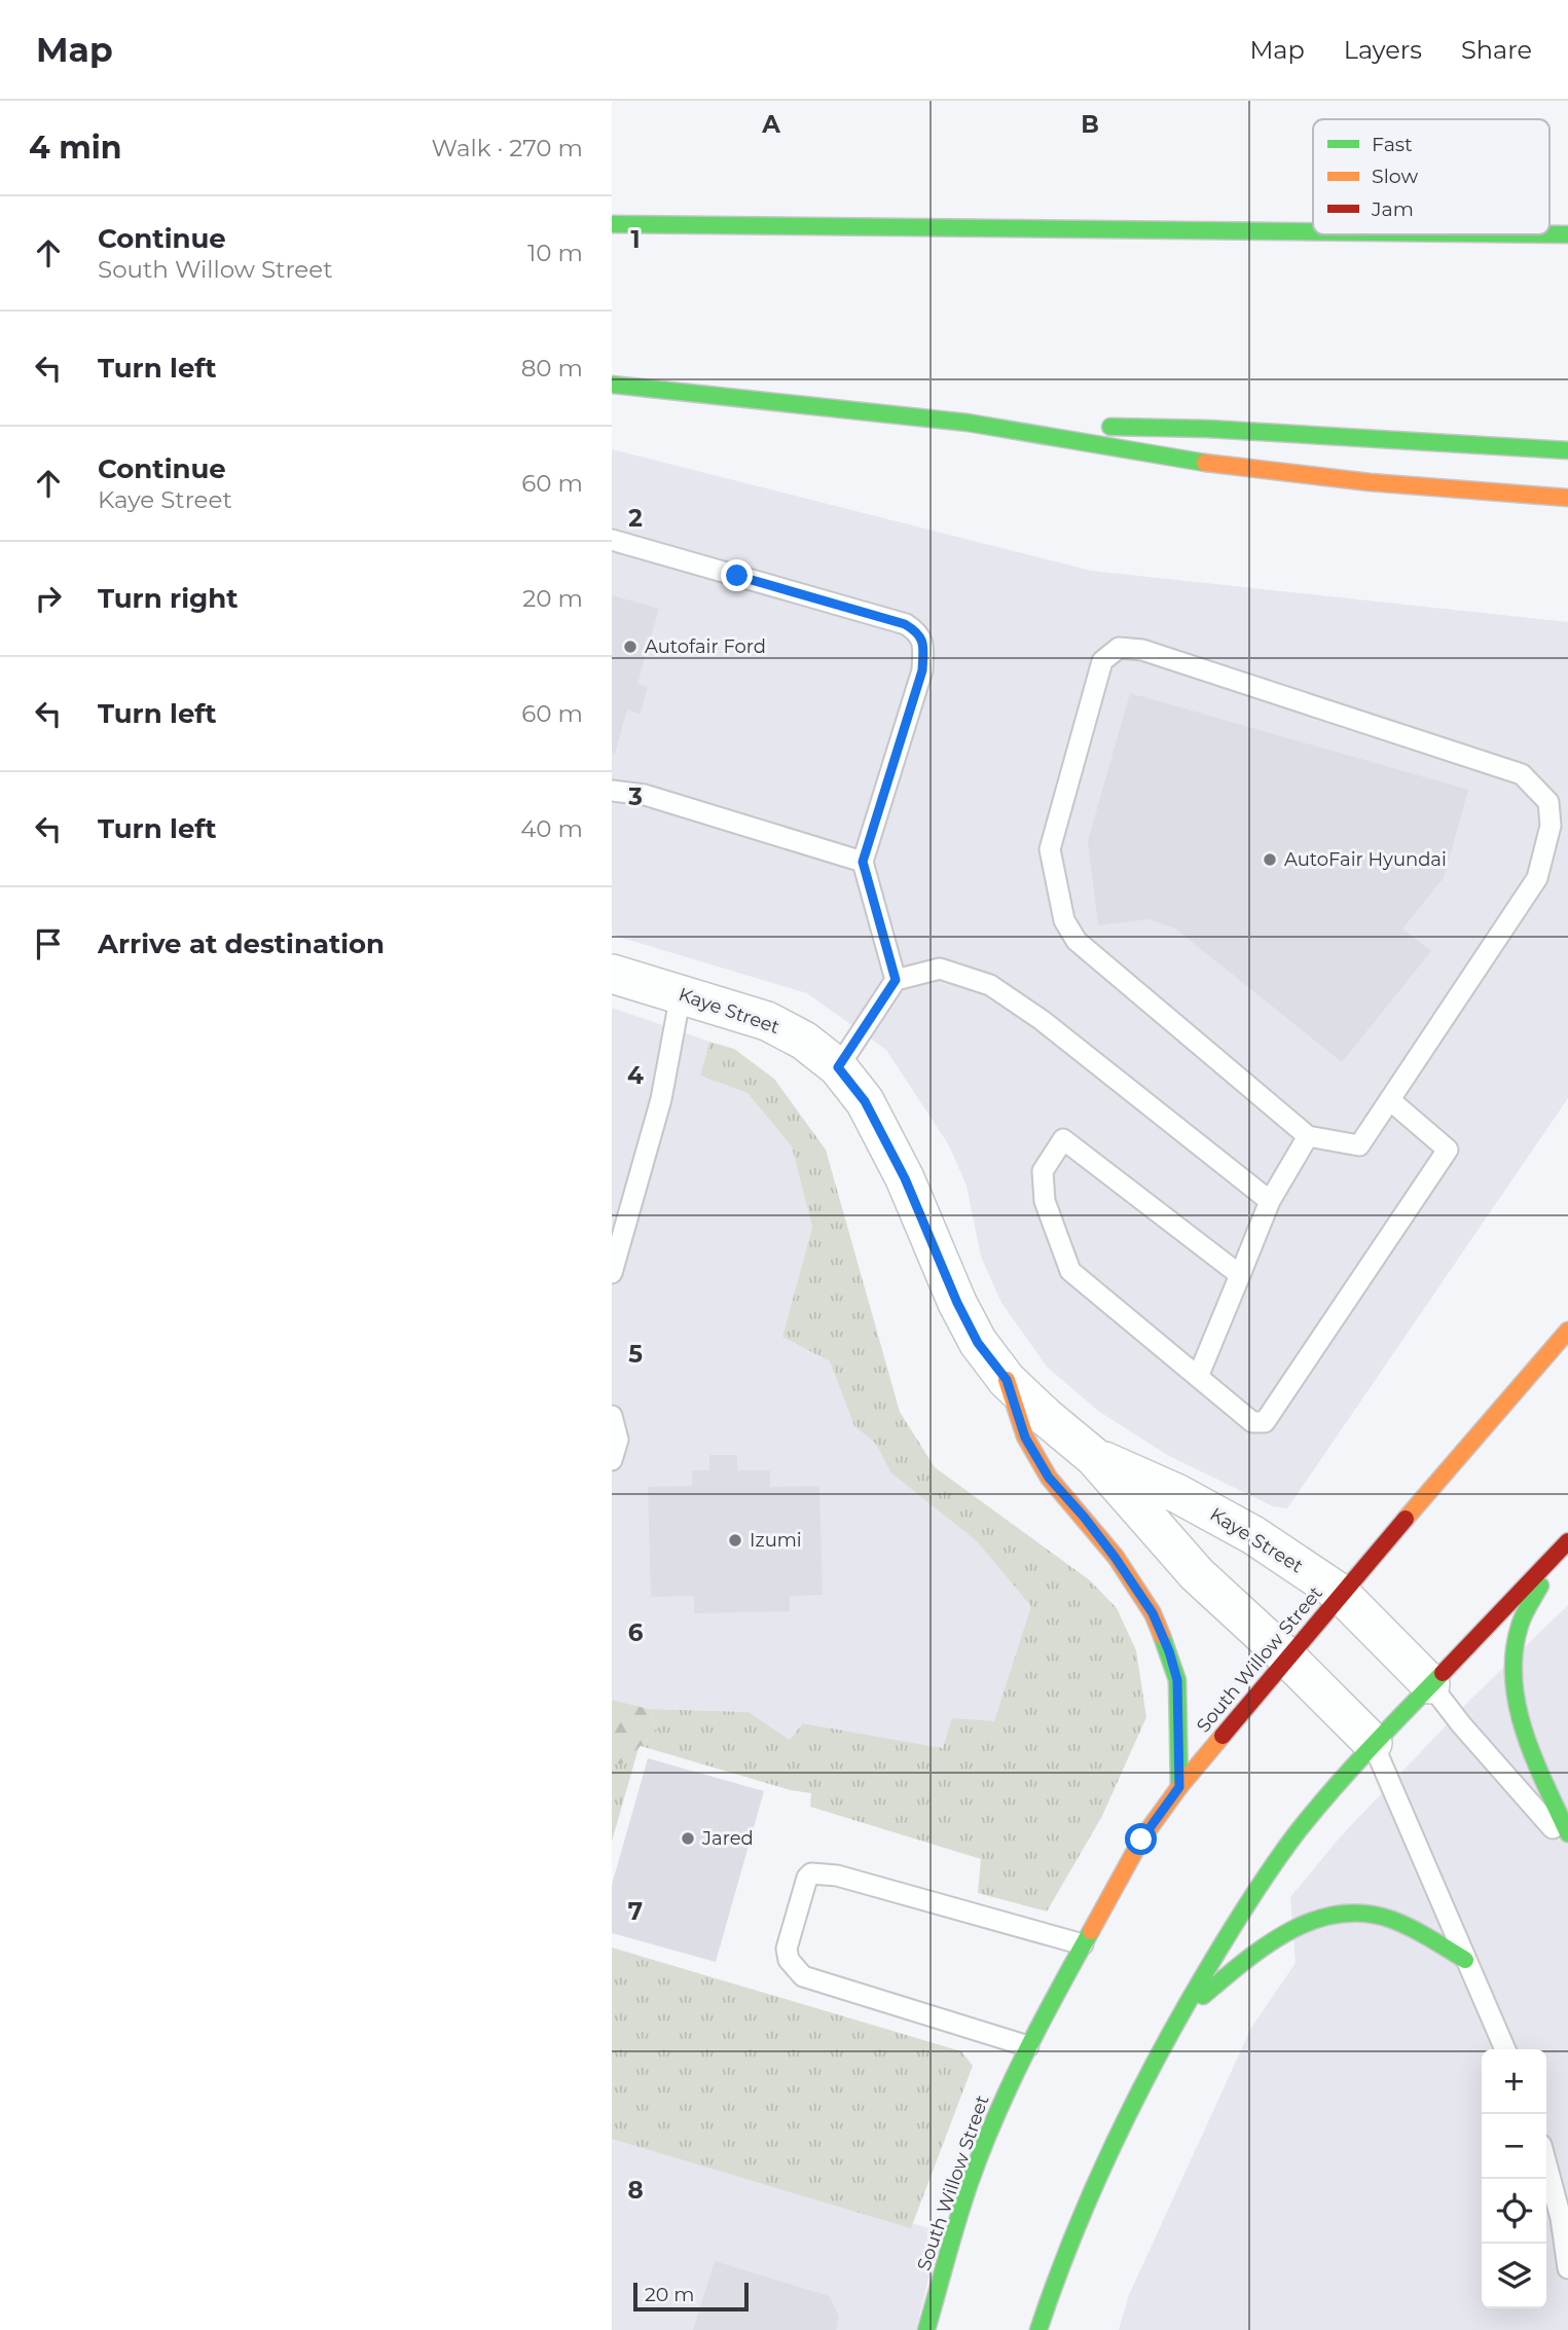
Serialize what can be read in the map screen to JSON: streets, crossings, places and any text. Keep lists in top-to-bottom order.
{
  "streets": {
    "main road": ["South Willow Street"],
    "street": ["Kaye Street"]
  },
  "crossings": [
    ["Kaye Street", "South Willow Street"]
  ],
  "places": [
    "Autofair Ford",
    "AutoFair Hyundai",
    "Izumi",
    "Jared"
  ],
  "legend": ["Fast", "Slow", "Jam"],
  "scale_bar": "20 m",
  "page": {
    "header": "Map",
    "nav": ["Map", "Layers", "Share"],
    "heading": ["4 min", "Walk · 270 m"],
    "list": [
      ["Continue", "South Willow Street", "10 m"],
      ["Turn left", "80 m"],
      ["Continue", "Kaye Street", "60 m"],
      ["Turn right", "20 m"],
      ["Turn left", "60 m"],
      ["Turn left", "40 m"],
      "Arrive at destination"
    ],
    "map_buttons": ["+", "−"],
    "scale": "20 m"
  },
  "grid": {
    "columns": ["A", "B"],
    "rows": [
      "1",
      "2",
      "3",
      "4",
      "5",
      "6",
      "7",
      "8"
    ]
  }
}
